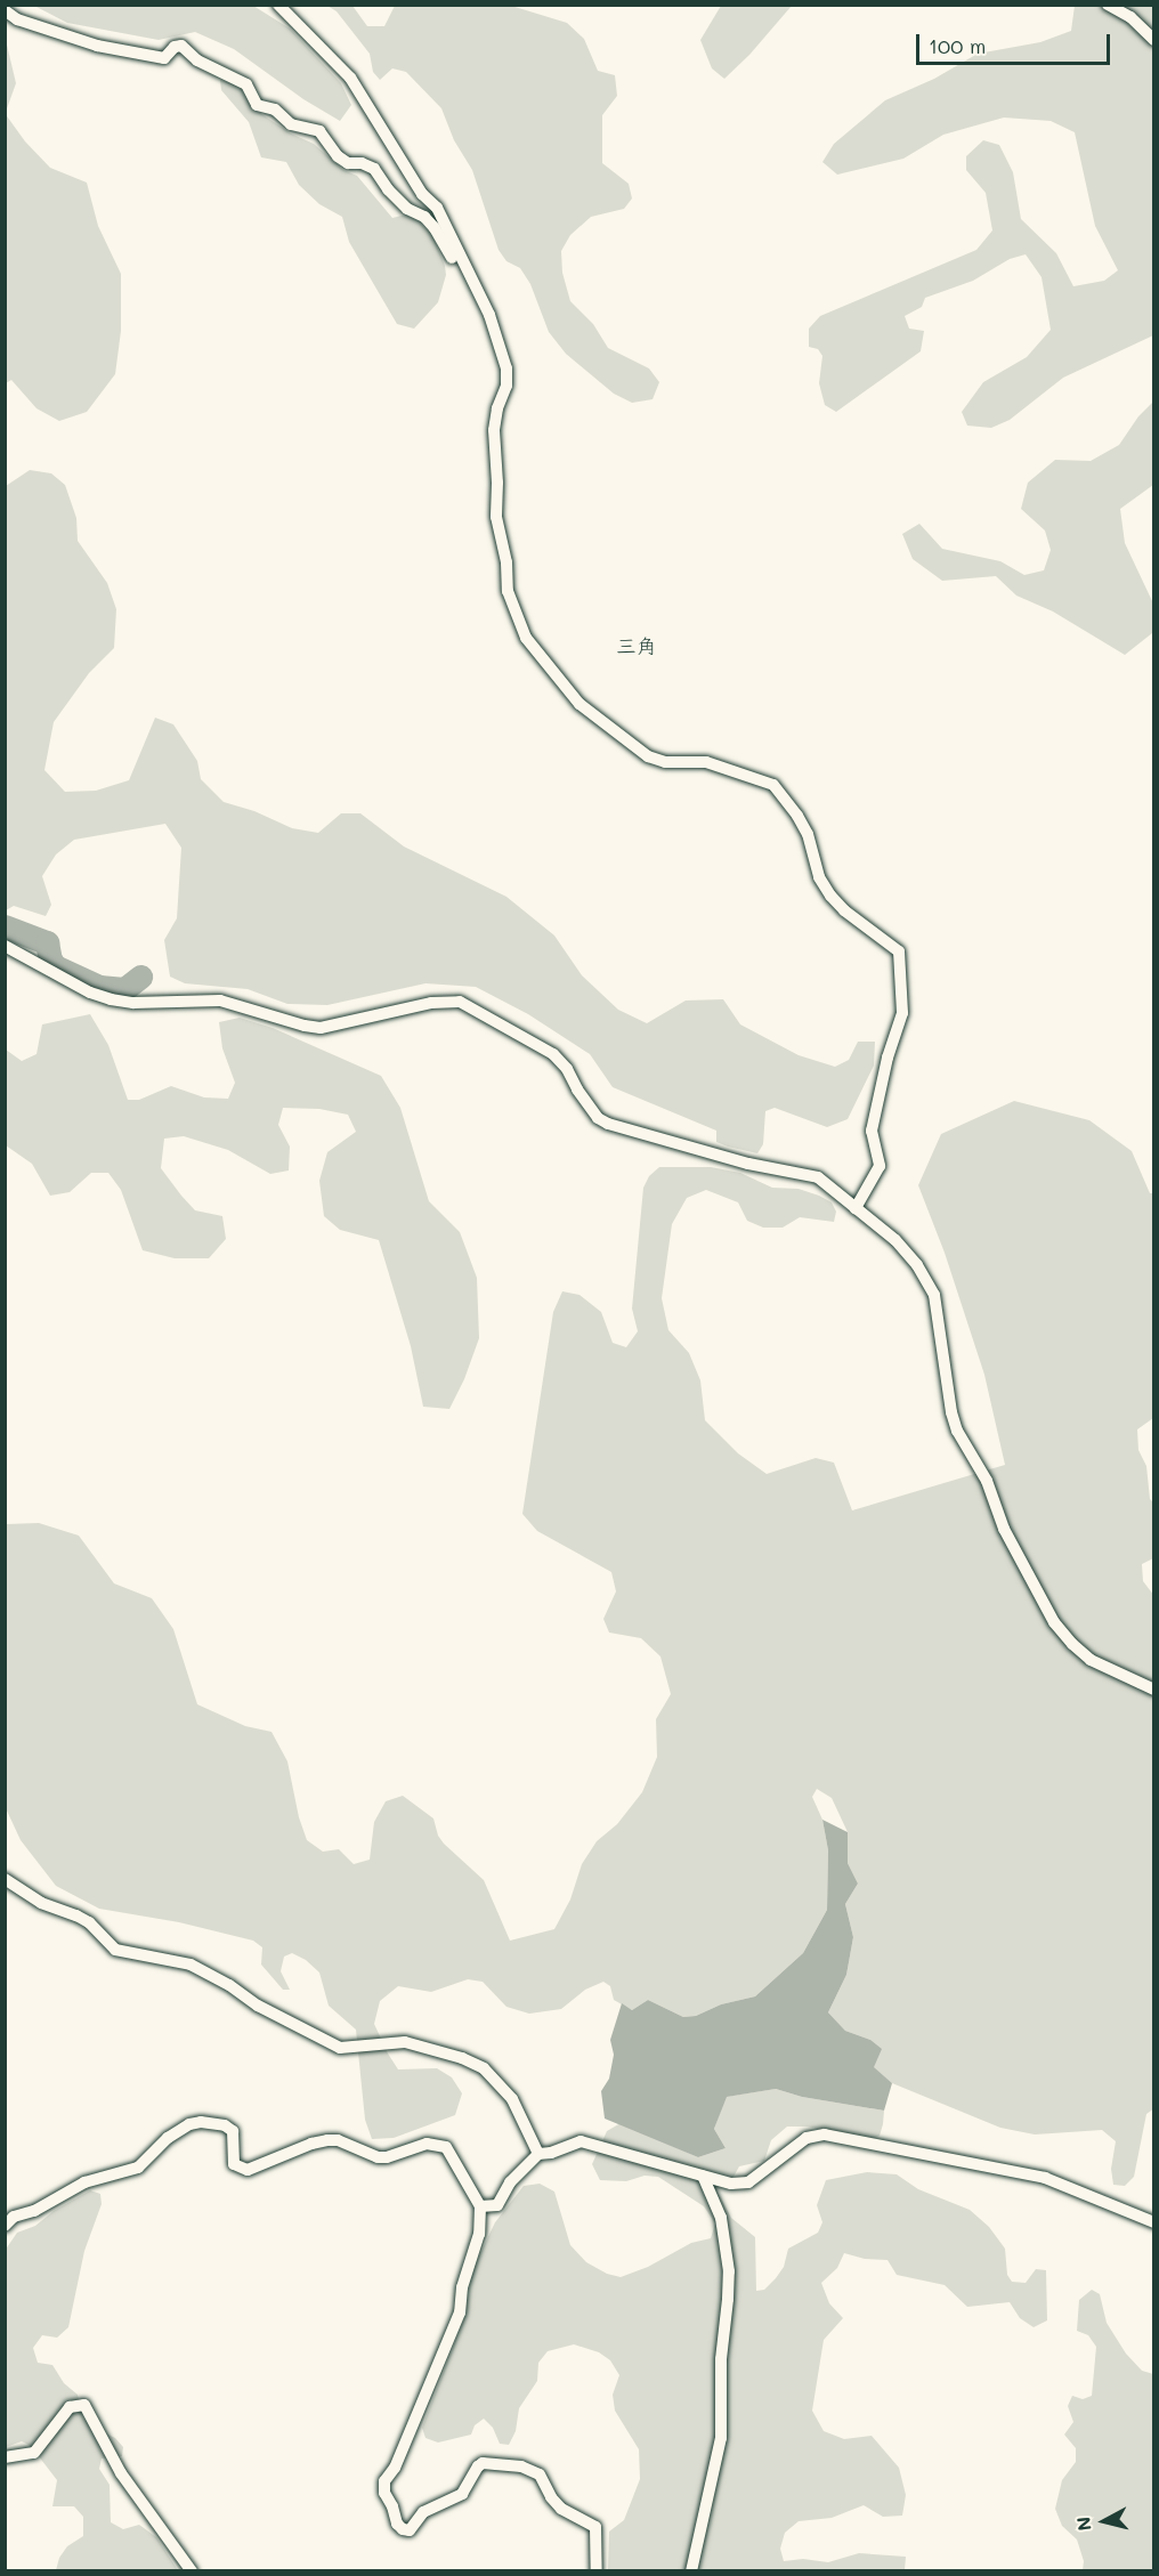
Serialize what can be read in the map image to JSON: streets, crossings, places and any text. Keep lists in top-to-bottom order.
{
  "districts": ["三角"],
  "scale_bar": "100 m",
  "north": "left"
}
